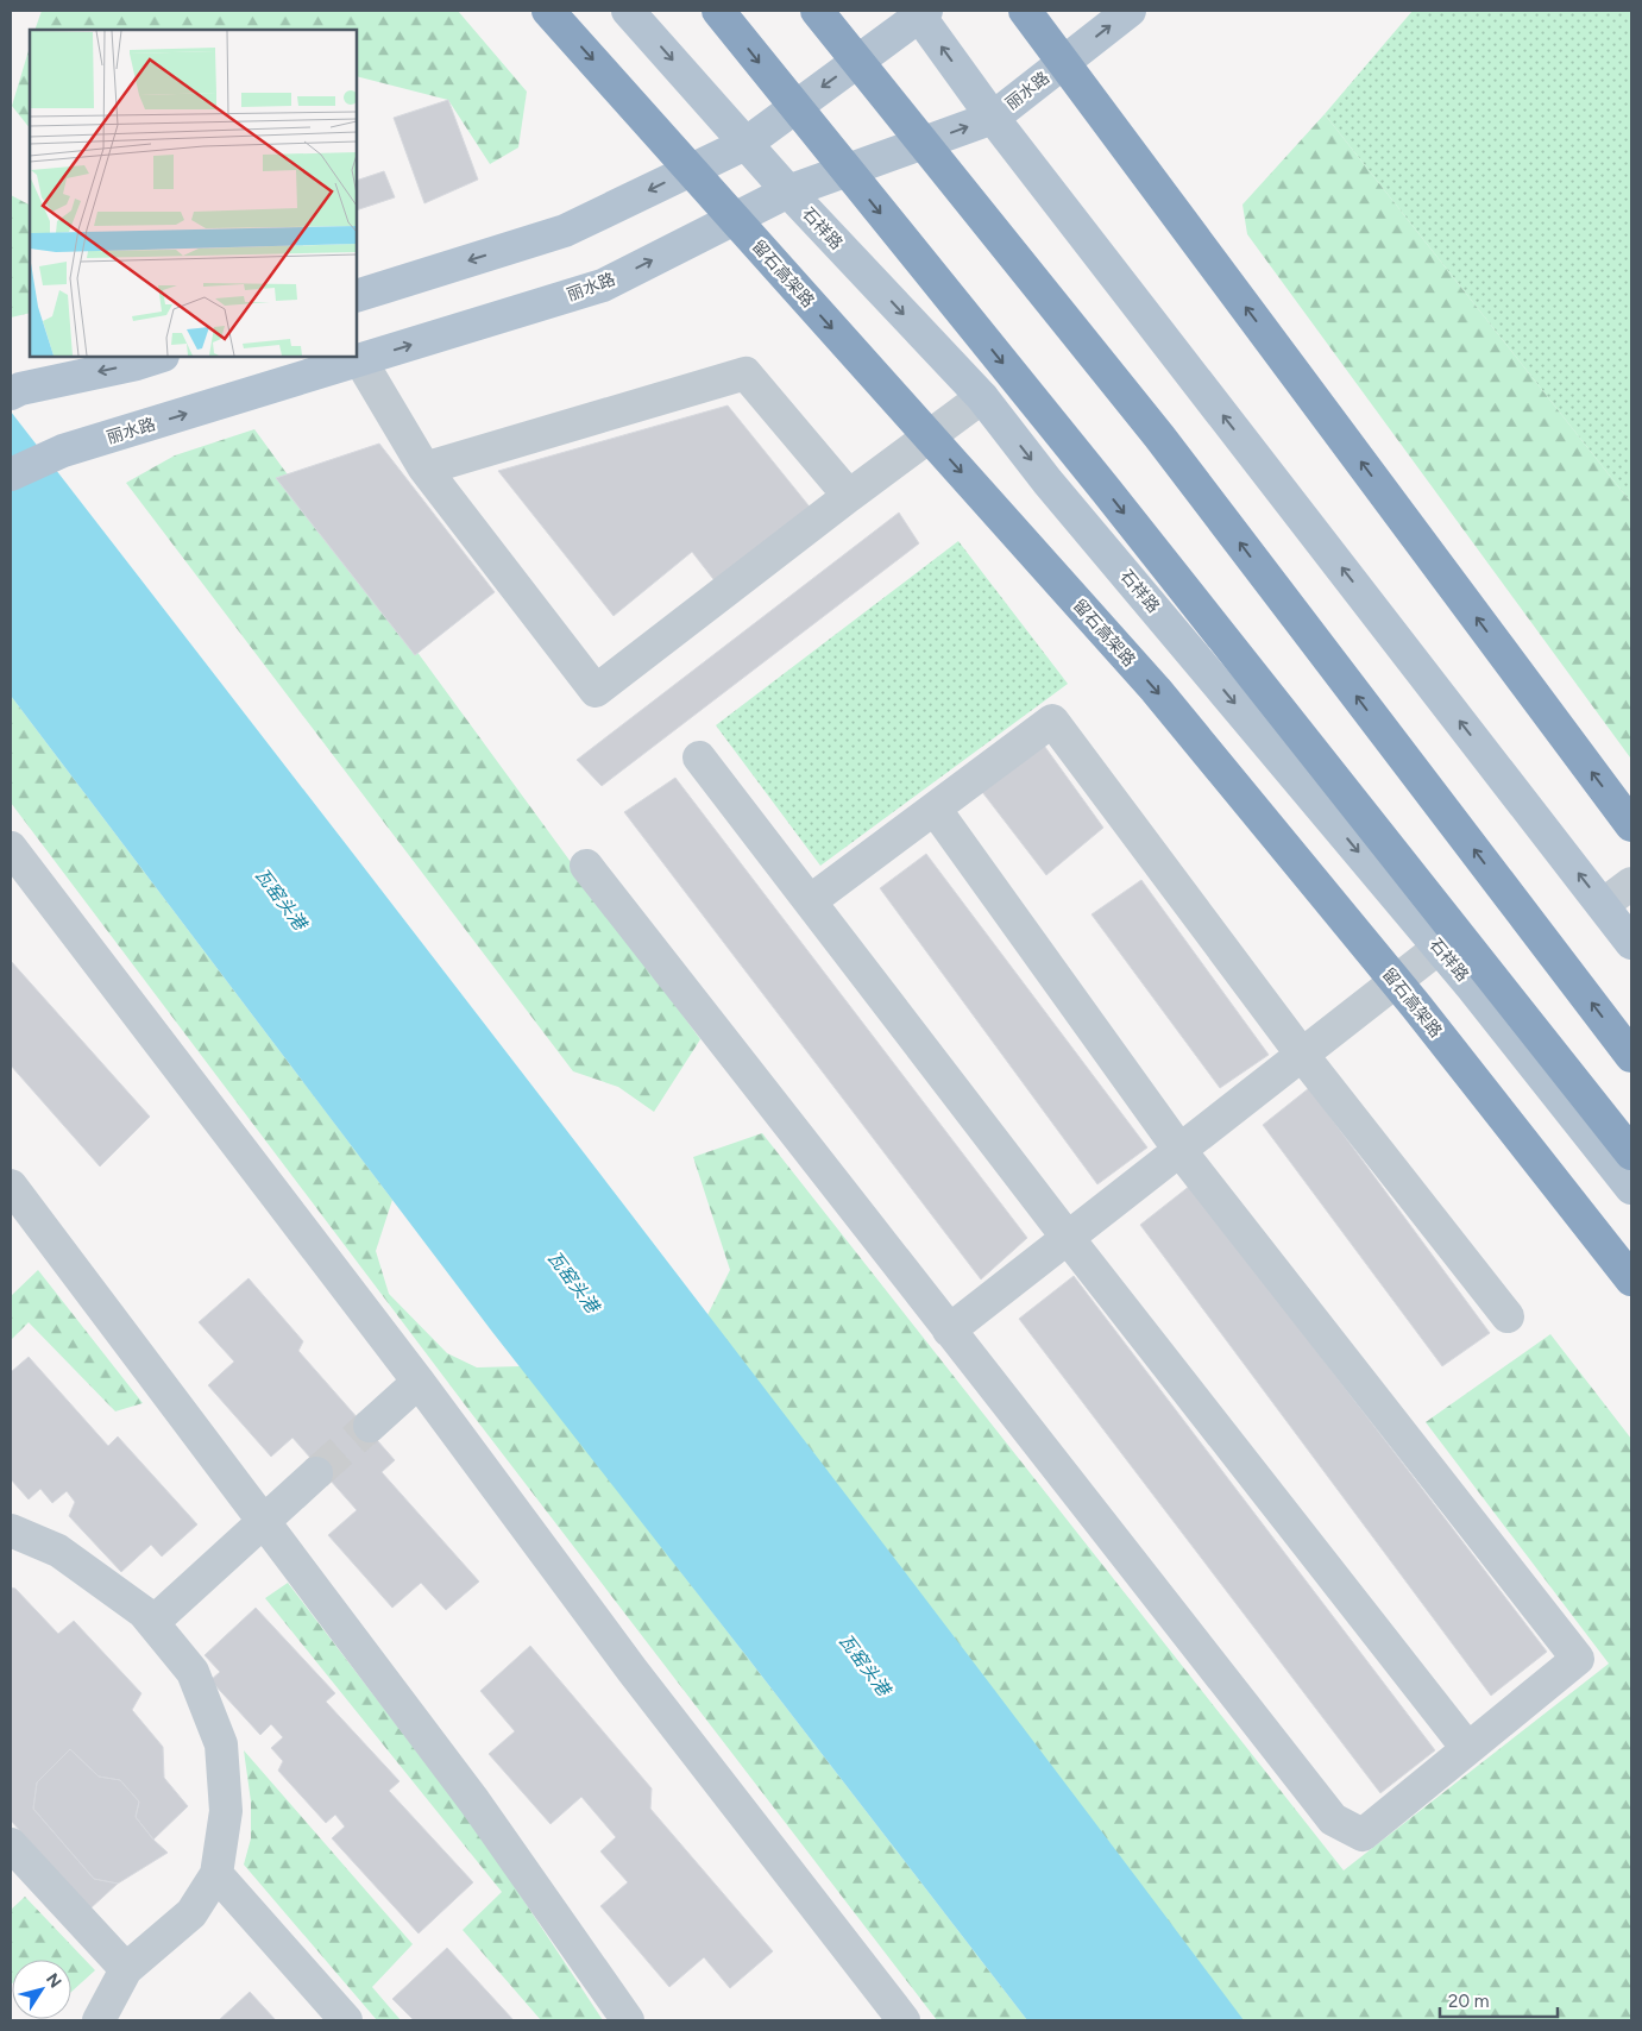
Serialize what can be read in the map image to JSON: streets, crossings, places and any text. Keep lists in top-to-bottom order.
{
  "streets": {
    "highway": ["留石高架路"],
    "main road": ["丽水路", "石祥路"]
  },
  "crossings": [
    ["丽水路", "石祥路"]
  ],
  "water": ["瓦窑头港"],
  "scale_bar": "20 m",
  "north": "top right"
}
